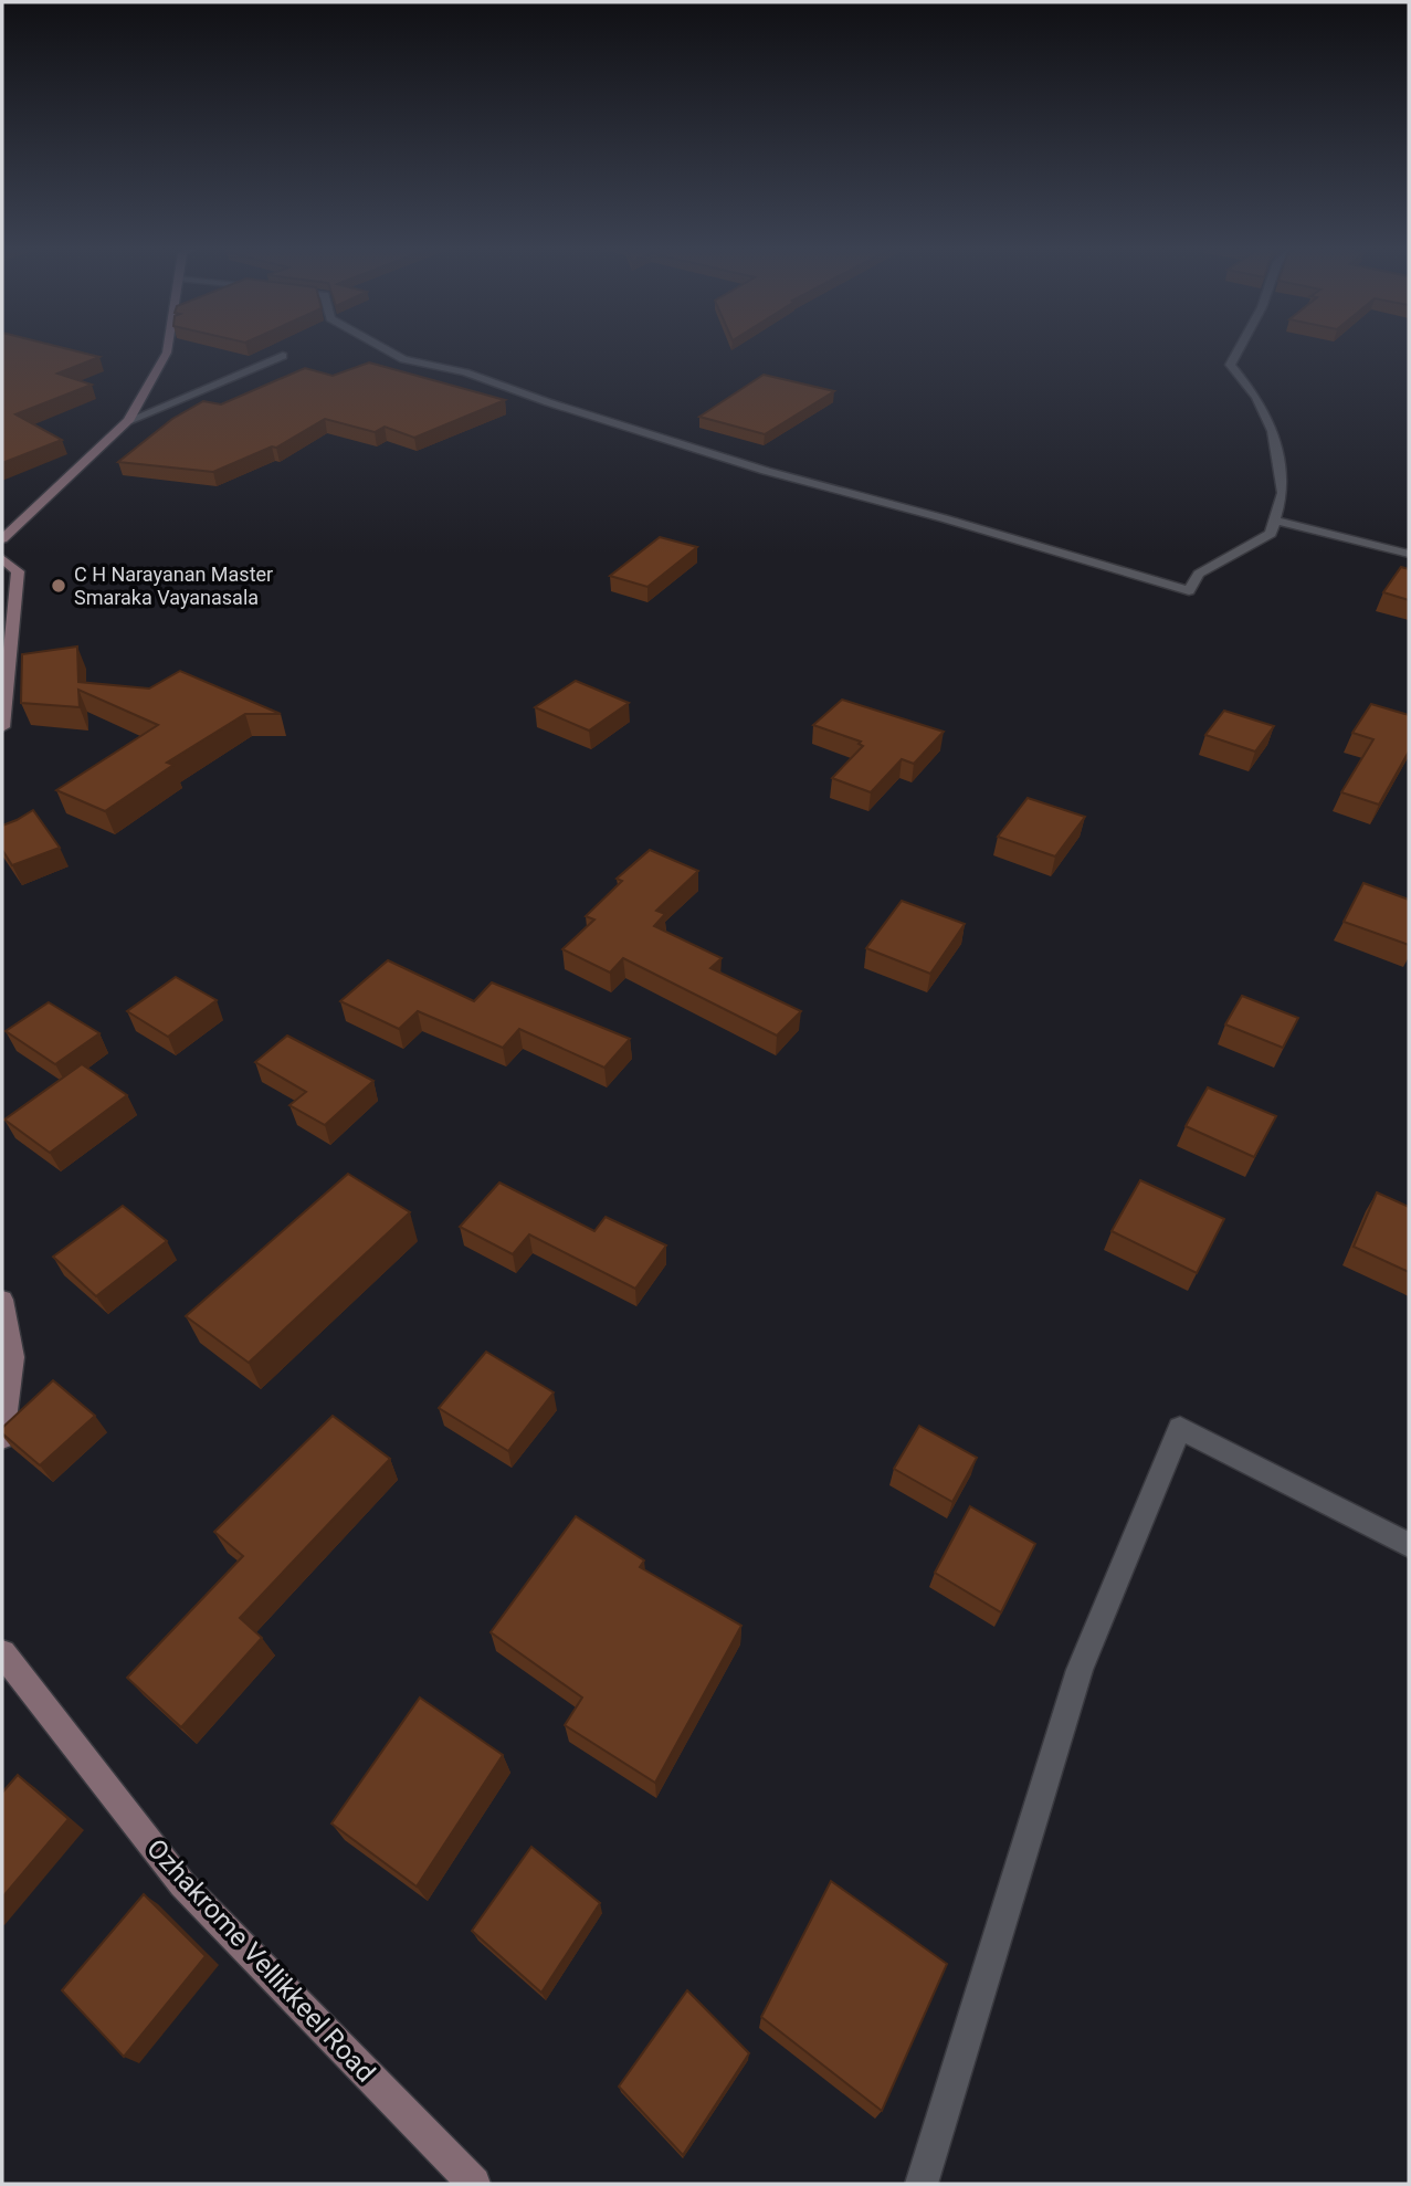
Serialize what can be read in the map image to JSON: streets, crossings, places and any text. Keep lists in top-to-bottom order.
{
  "streets": {
    "main road": ["Ozhakrome Vellikkeel Road"]
  },
  "places": ["C H Narayanan Master Smaraka Vayanasala"]
}
